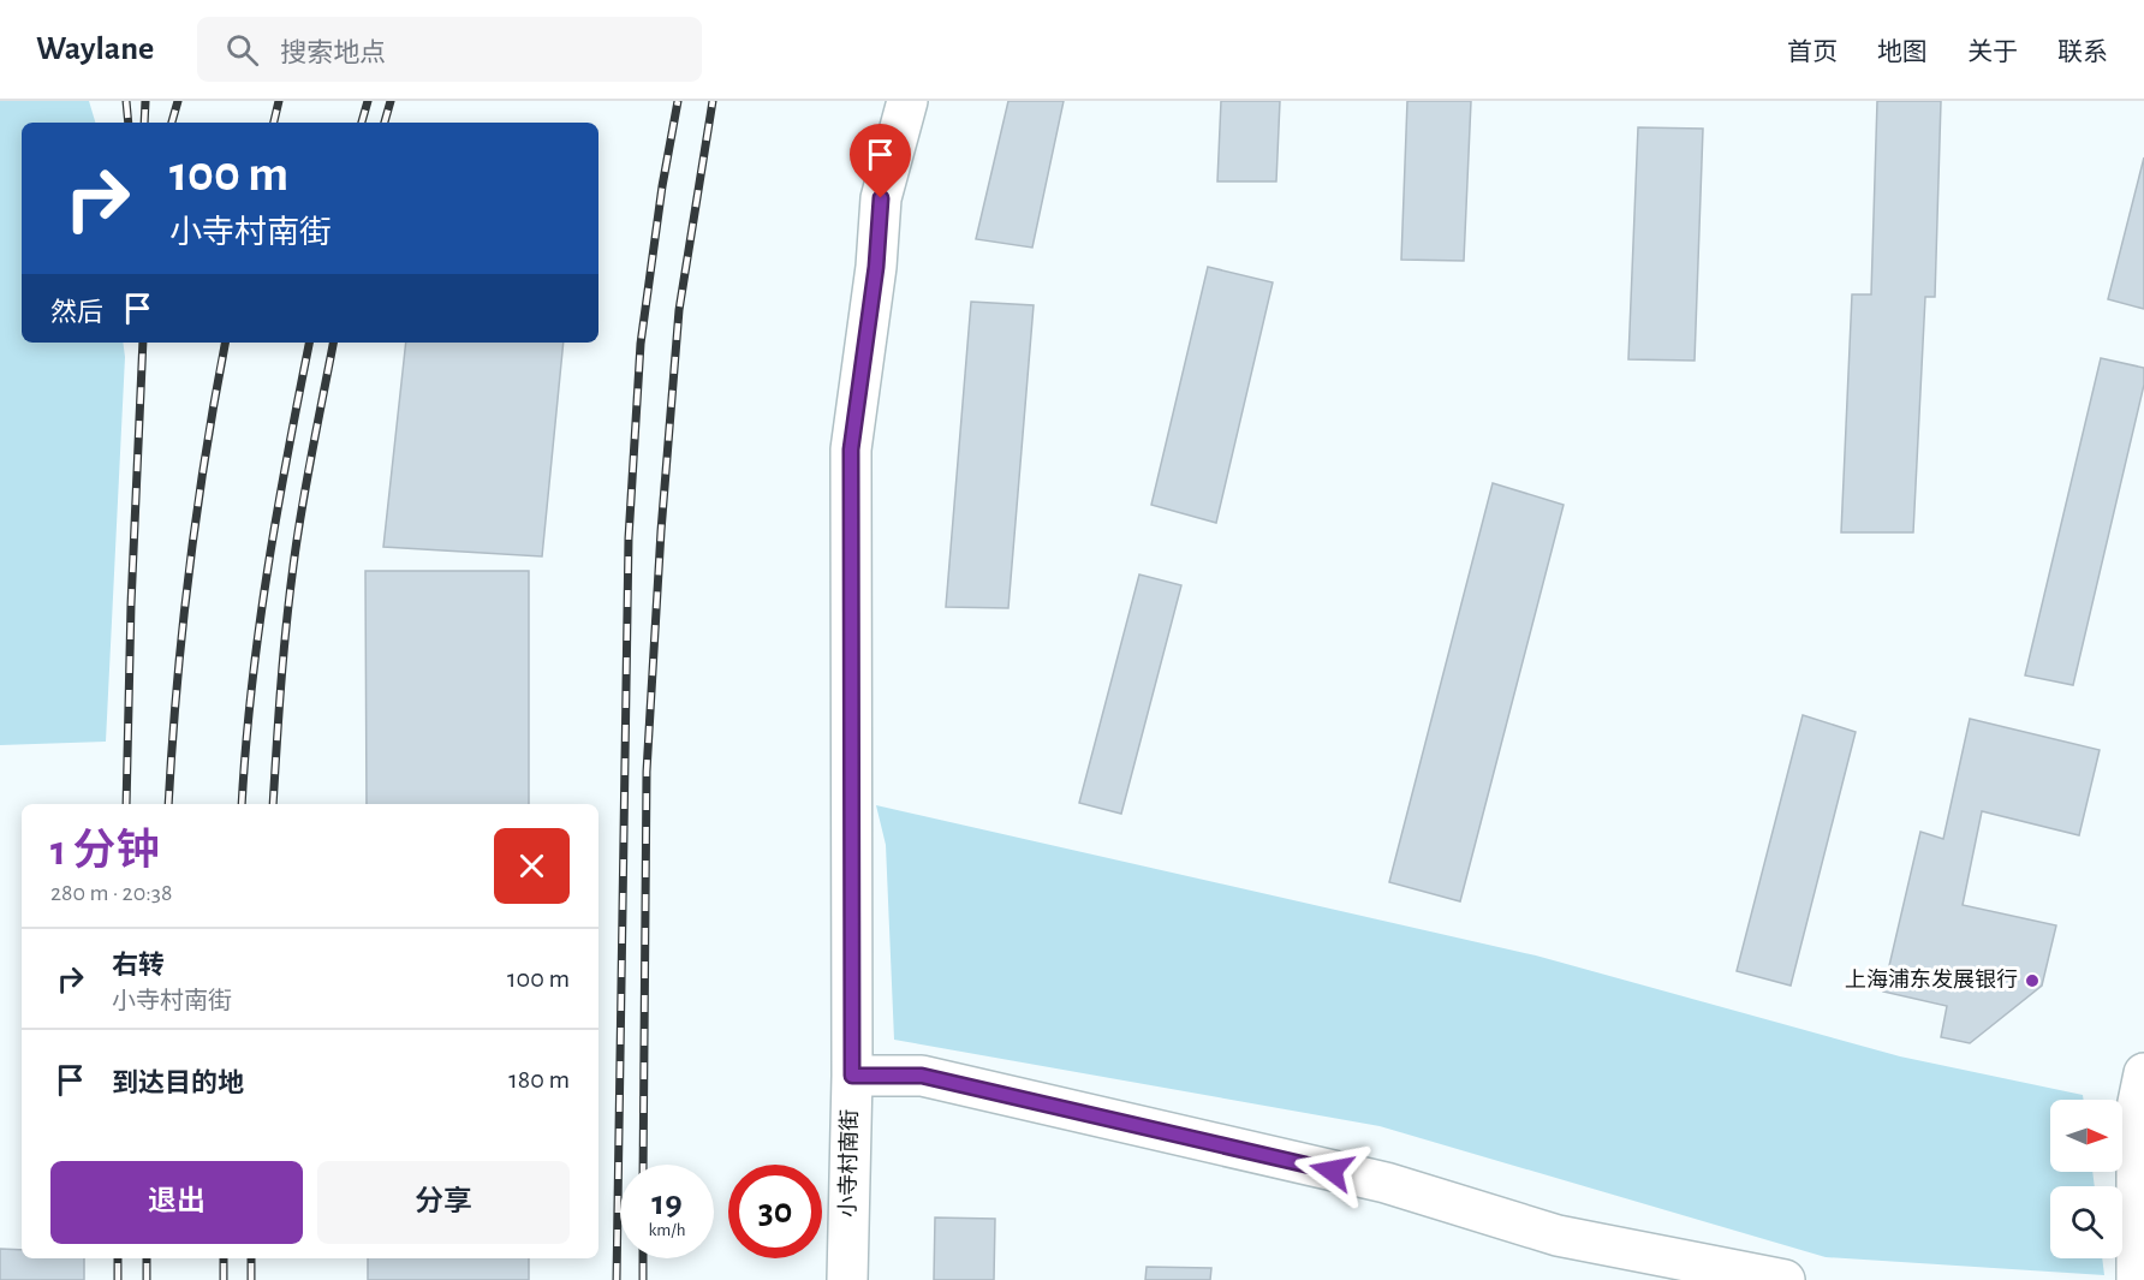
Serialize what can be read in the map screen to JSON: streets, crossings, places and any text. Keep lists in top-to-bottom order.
{
  "streets": {
    "street": ["小寺村南街"]
  },
  "places": ["上海浦东发展银行"],
  "north": "right",
  "page": {
    "header": "Waylane",
    "search": "搜索地点",
    "nav": [
      "首页",
      "地图",
      "关于",
      "联系"
    ],
    "turn": ["100 m", "小寺村南街"],
    "then": "然后",
    "heading": ["1 分钟", "280 m · 20:38"],
    "list": [
      {
        "name": "右转",
        "note": "小寺村南街",
        "value": "100 m"
      },
      {
        "name": "到达目的地",
        "value": "180 m"
      }
    ],
    "buttons": ["退出", "分享"],
    "speed": "19 km/h",
    "limit": "30"
  }
}
